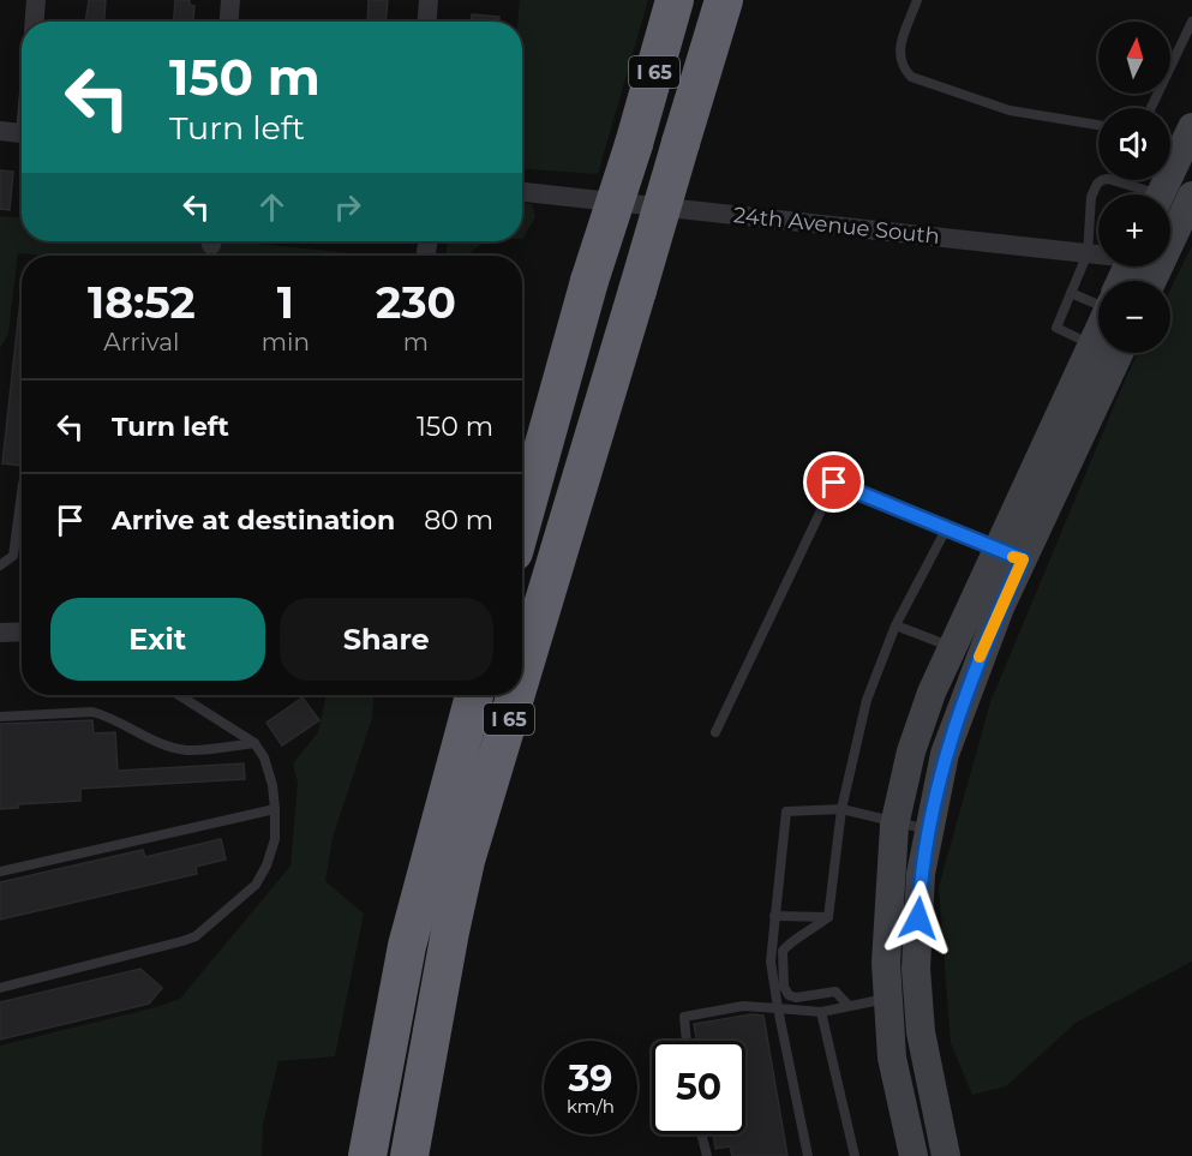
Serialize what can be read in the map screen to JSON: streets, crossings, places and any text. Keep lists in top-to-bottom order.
{
  "streets": {
    "highway": ["I 65"],
    "street": ["24th Avenue South"]
  },
  "north": "top",
  "page": {
    "map_buttons": ["+", "−"],
    "turn": ["150 m", "Turn left"],
    "eta": [
      "18:52",
      "Arrival",
      "1",
      "min",
      "230",
      "m"
    ],
    "list": [
      {
        "name": "Turn left",
        "value": "150 m"
      },
      {
        "name": "Arrive at destination",
        "value": "80 m"
      }
    ],
    "buttons": ["Exit", "Share"],
    "speed": "39 km/h",
    "limit": "50"
  }
}
